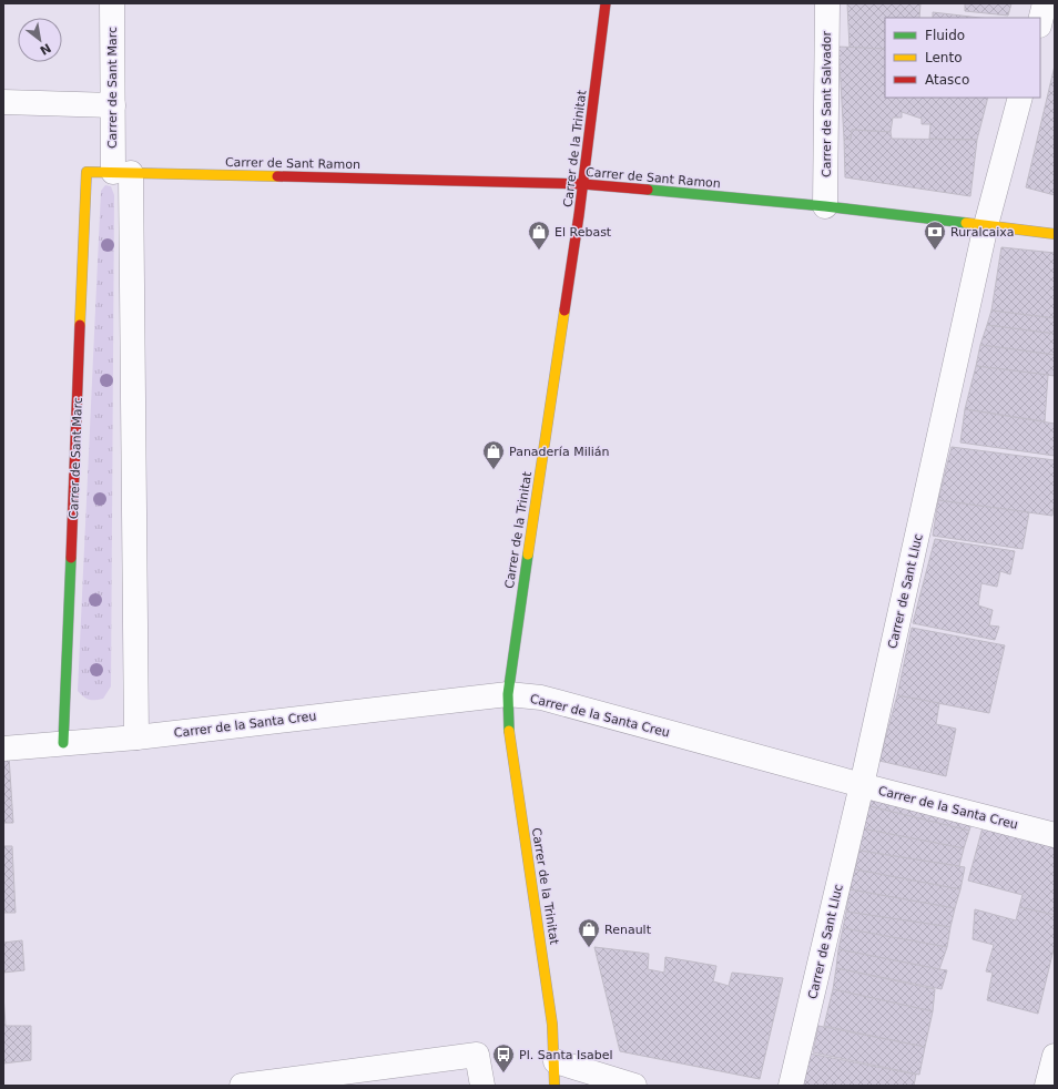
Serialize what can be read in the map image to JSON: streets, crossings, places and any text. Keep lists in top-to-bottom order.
{
  "streets": {
    "street": [
      "Carrer de Sant Marc",
      "Carrer de Sant Salvador",
      "Carrer de la Trinitat",
      "Carrer de Sant Ramon",
      "Carrer de Sant Lluc",
      "Carrer de la Santa Creu"
    ]
  },
  "crossings": [
    ["Carrer de Sant Marc", "Carrer de Sant Ramon"],
    ["Carrer de Sant Marc", "Carrer de la Santa Creu"],
    ["Carrer de Sant Salvador", "Carrer de Sant Ramon"],
    ["Carrer de la Trinitat", "Carrer de Sant Ramon"],
    ["Carrer de la Trinitat", "Carrer de la Santa Creu"],
    ["Carrer de Sant Ramon", "Carrer de Sant Lluc"],
    ["Carrer de Sant Lluc", "Carrer de la Santa Creu"]
  ],
  "places": {
    "shop": ["El Rebast", "Panadería Milián", "Renault"],
    "bank": ["Ruralcaixa"],
    "bus stop": ["Pl. Santa Isabel"]
  },
  "legend": ["Fluido", "Lento", "Atasco"],
  "north": "bottom right"
}
